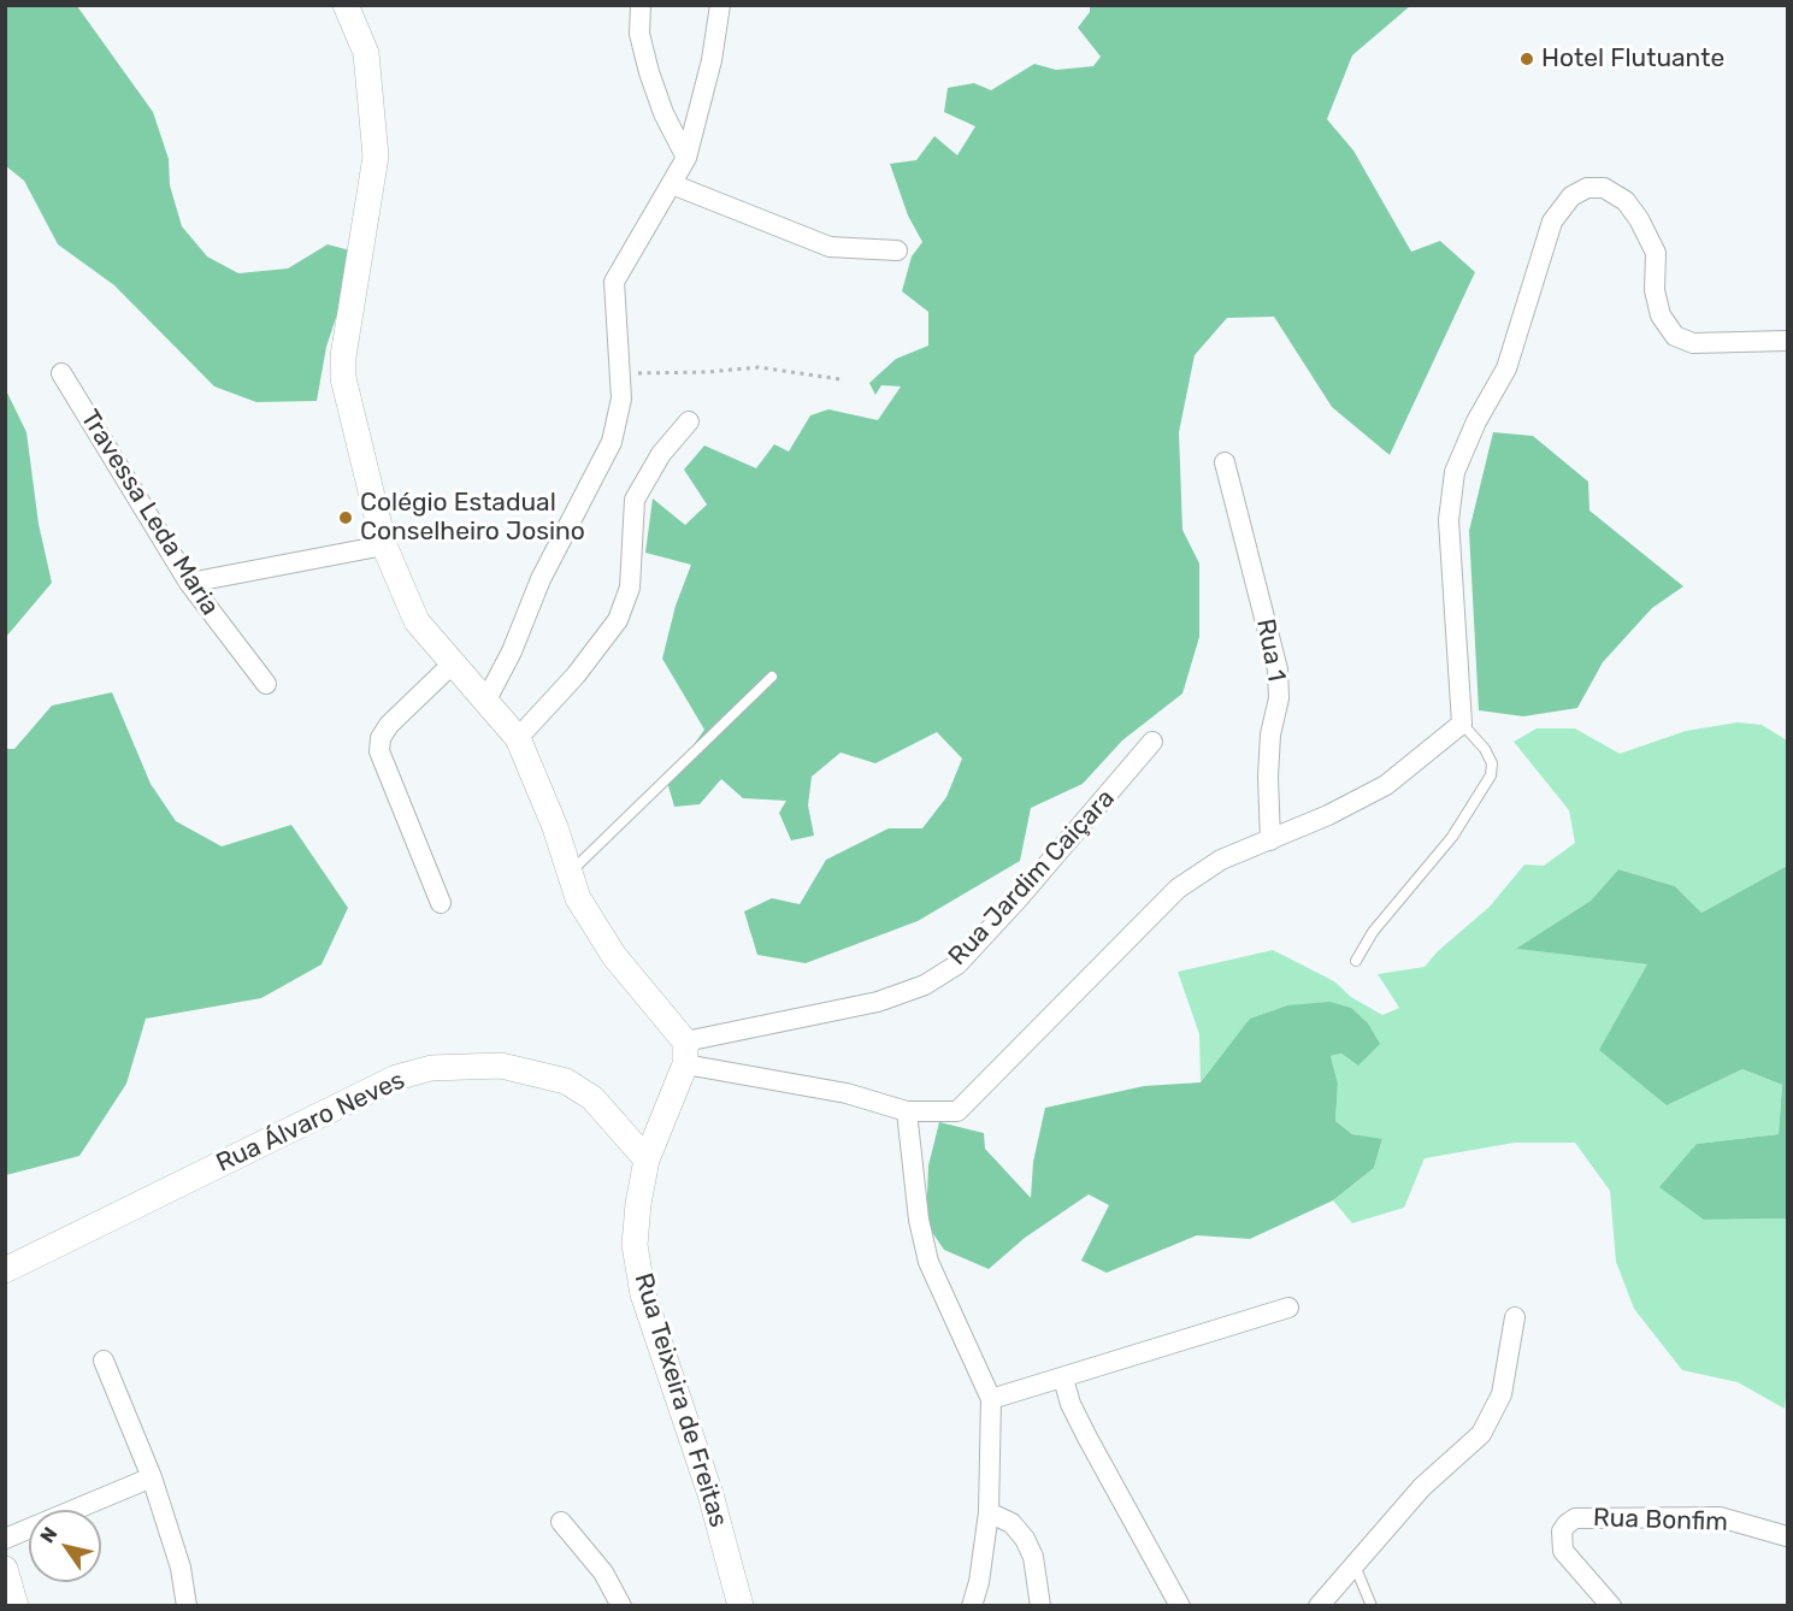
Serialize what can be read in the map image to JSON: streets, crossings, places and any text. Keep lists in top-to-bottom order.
{
  "streets": {
    "street": [
      "Travessa Leda Maria",
      "Rua 1",
      "Rua Jardim Caiçara",
      "Rua Álvaro Neves",
      "Rua Teixeira de Freitas",
      "Rua Bonfim"
    ]
  },
  "crossings": [
    ["Rua Jardim Caiçara", "Rua Teixeira de Freitas"],
    ["Rua Álvaro Neves", "Rua Teixeira de Freitas"]
  ],
  "places": ["Hotel Flutuante", "Colégio Estadual Conselheiro Josino"],
  "north": "top left"
}
